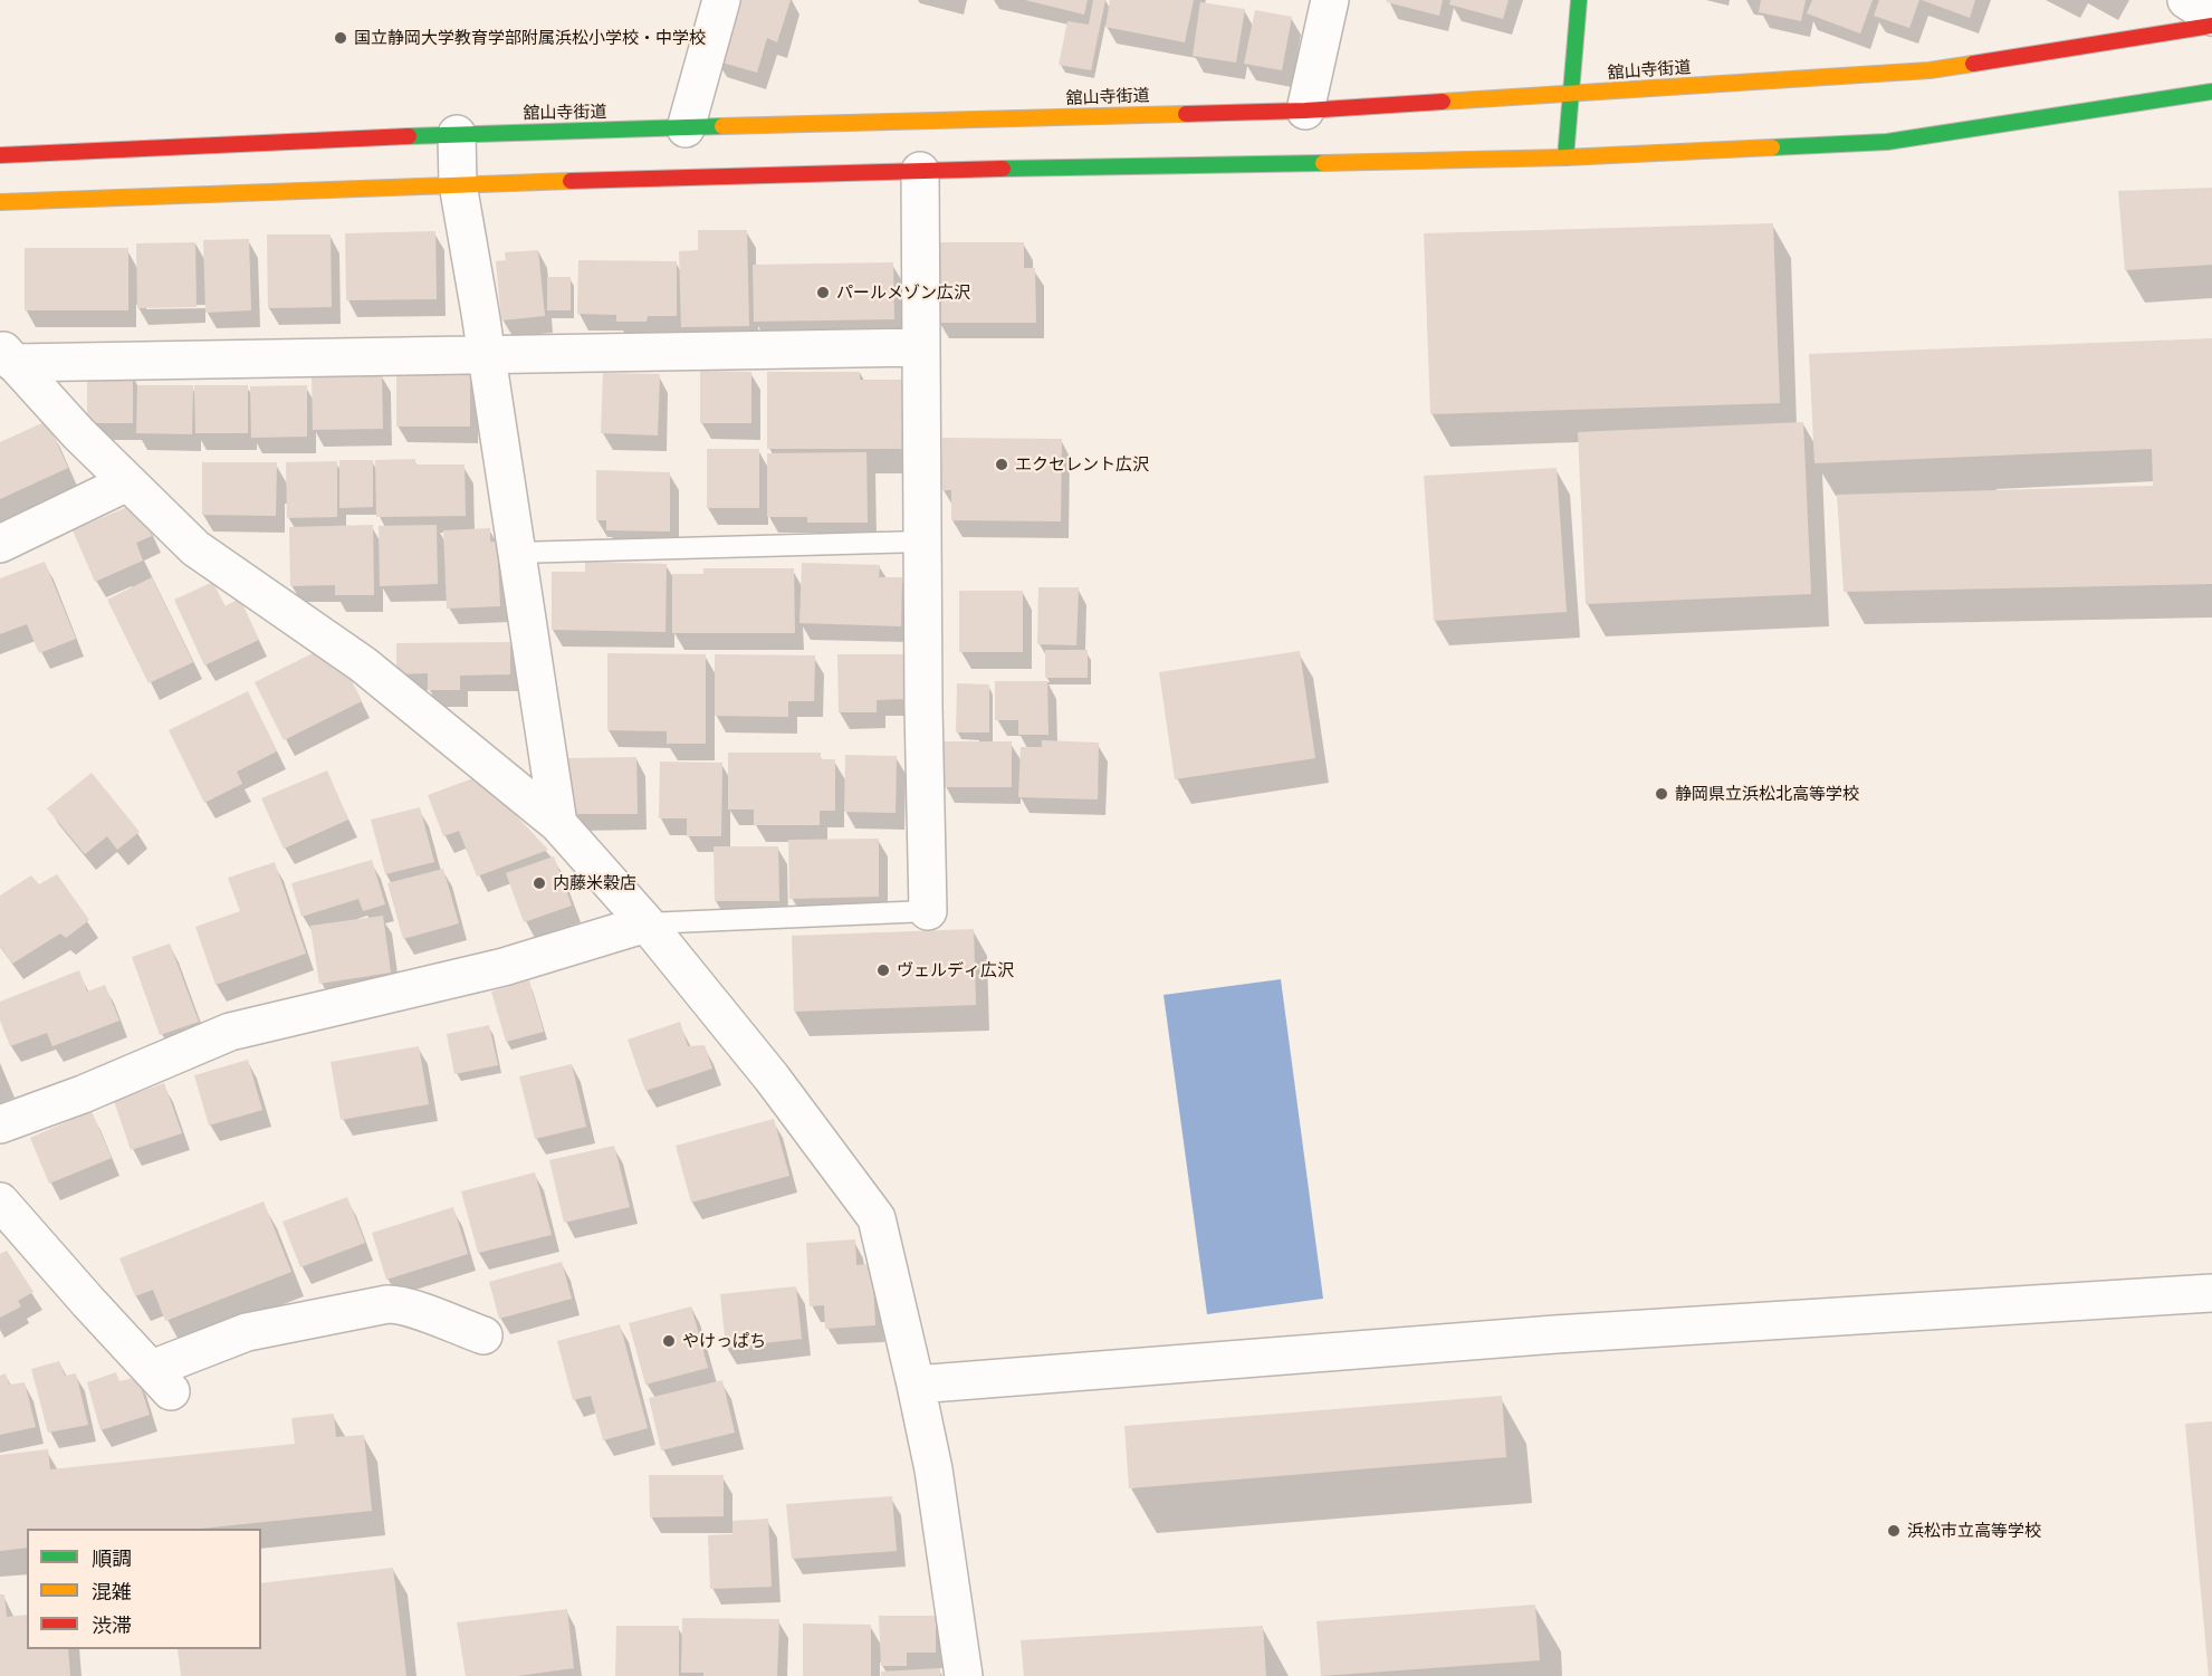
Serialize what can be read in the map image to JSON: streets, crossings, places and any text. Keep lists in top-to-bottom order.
{
  "streets": {
    "street": ["舘山寺街道"]
  },
  "places": [
    "国立静岡大学教育学部附属浜松小学校・中学校",
    "パールメゾン広沢",
    "エクセレント広沢",
    "静岡県立浜松北高等学校",
    "内藤米穀店",
    "ヴェルディ広沢",
    "やけっぱち",
    "浜松市立高等学校"
  ],
  "legend": ["順調", "混雑", "渋滞"]
}
